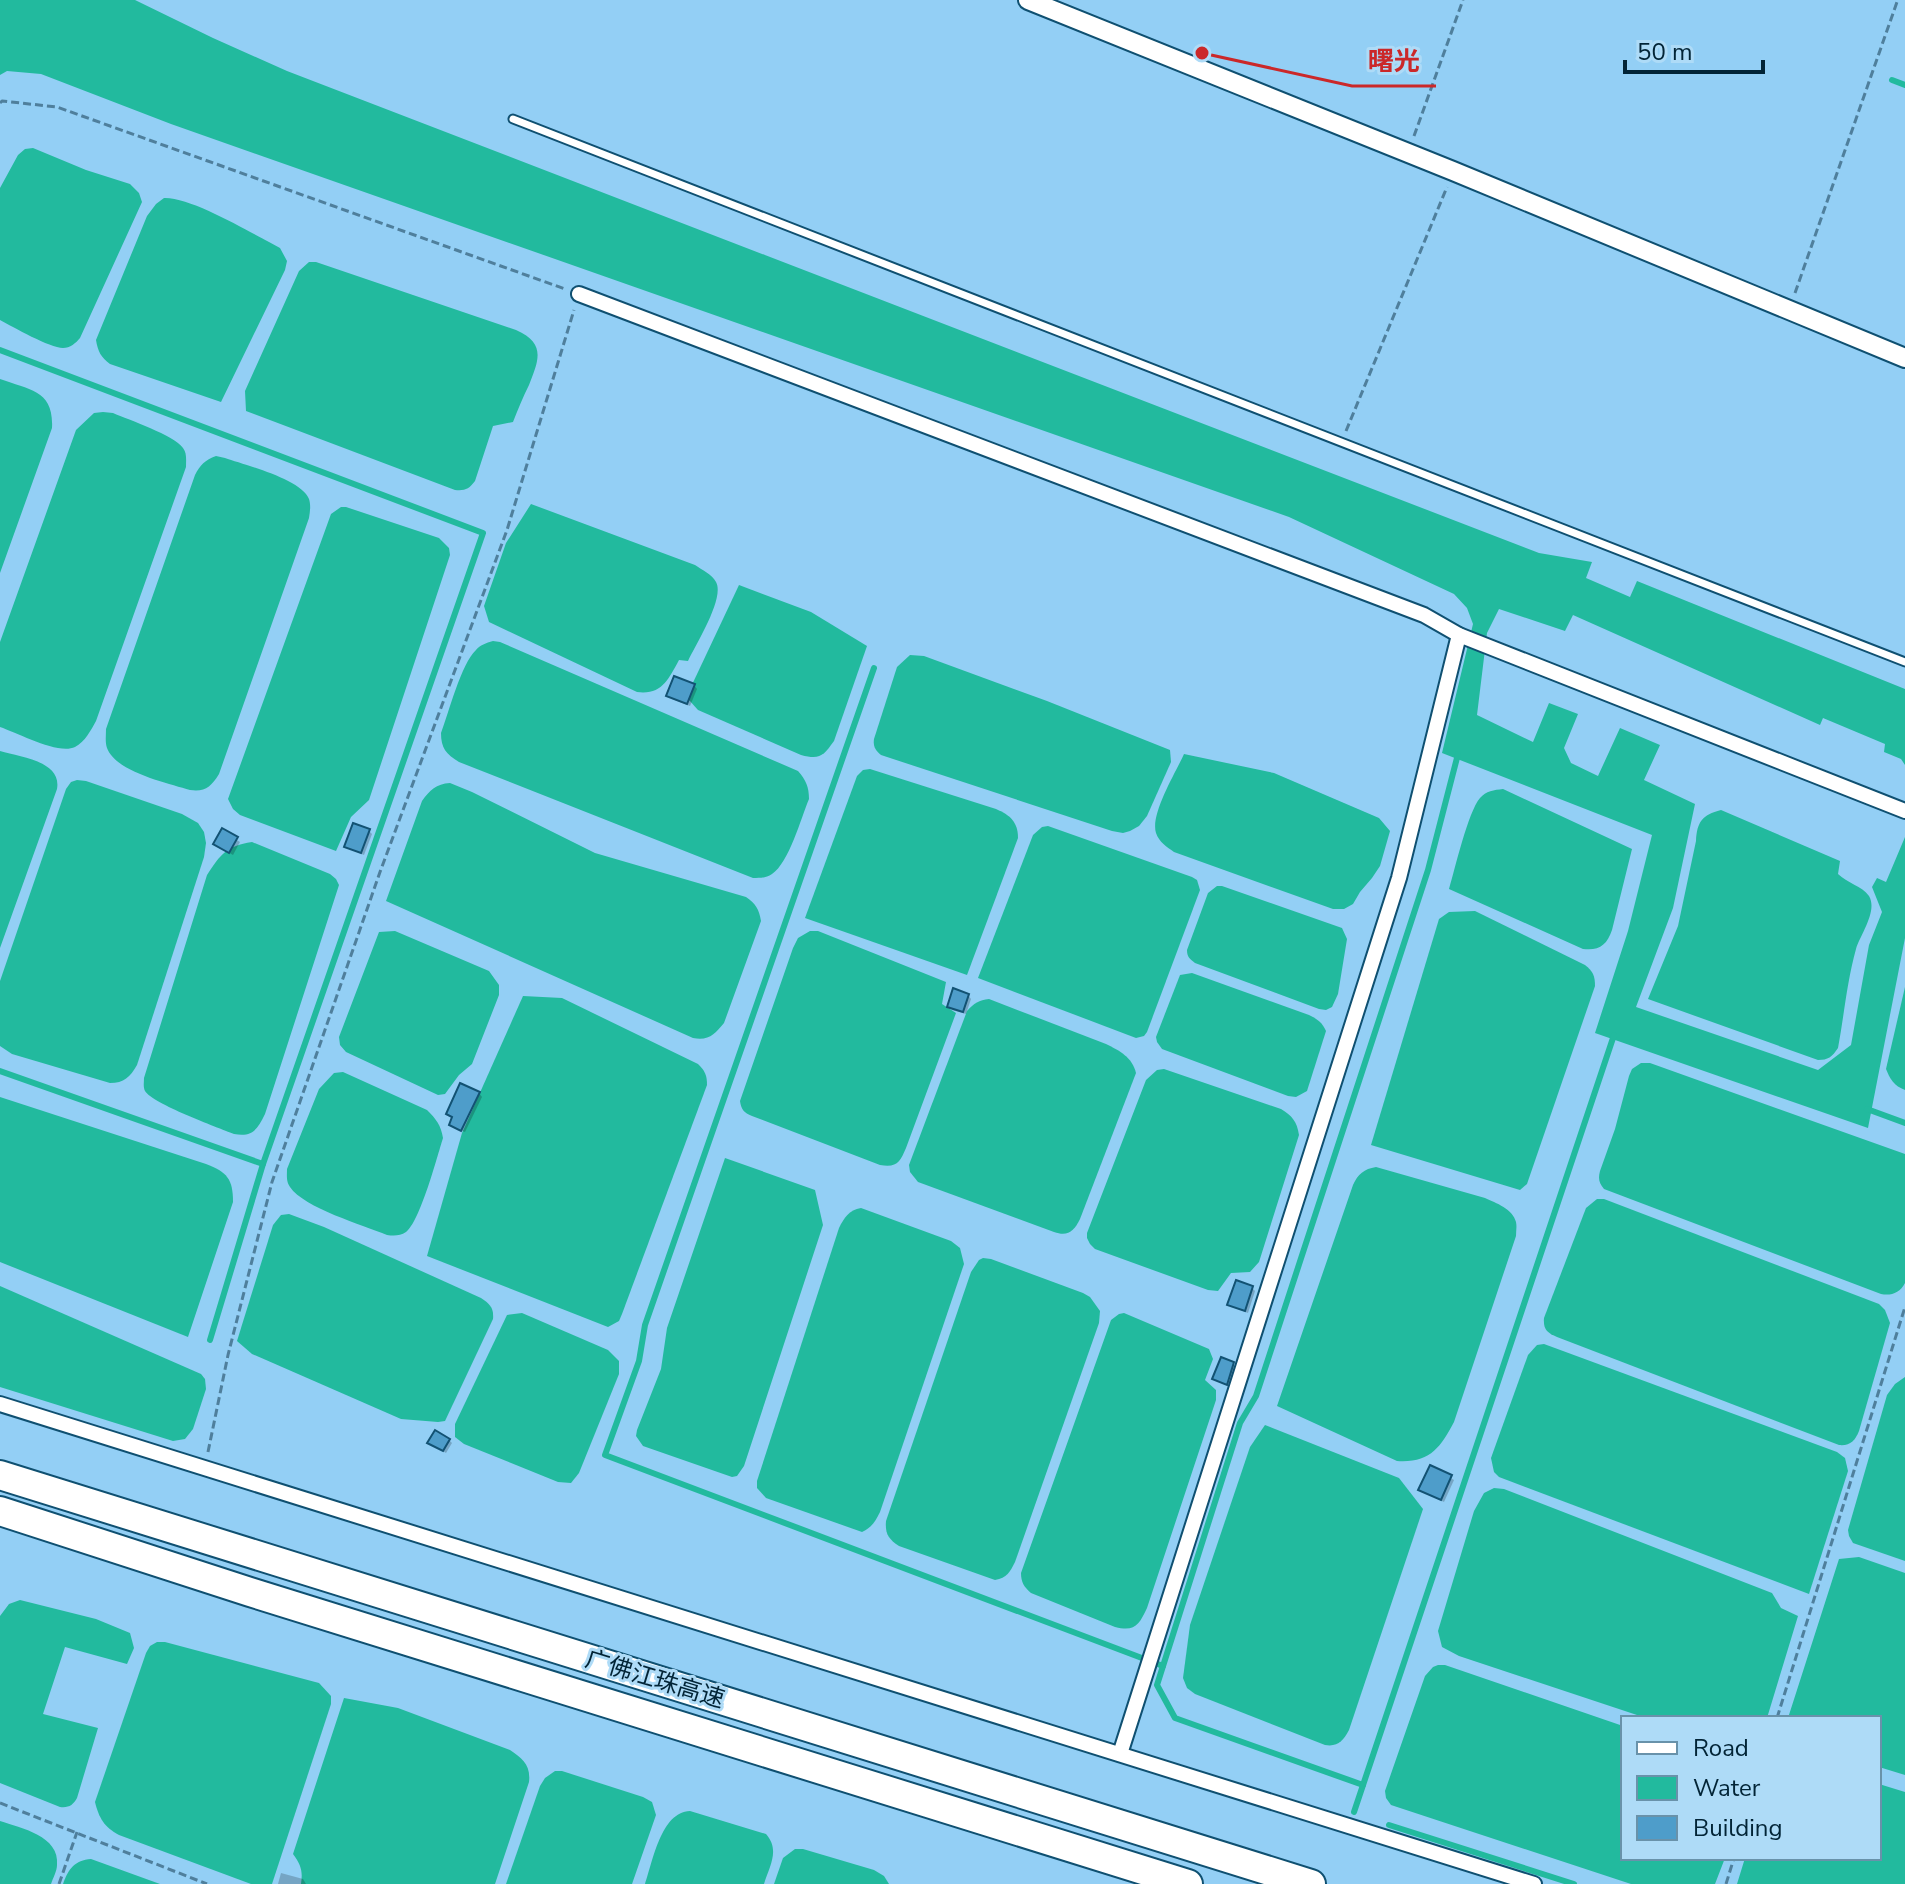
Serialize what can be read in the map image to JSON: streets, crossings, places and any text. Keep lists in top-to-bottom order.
{
  "streets": {
    "highway": ["广佛江珠高速"]
  },
  "places": ["曙光"],
  "legend": ["Road", "Water", "Building"],
  "scale_bar": "50 m"
}
